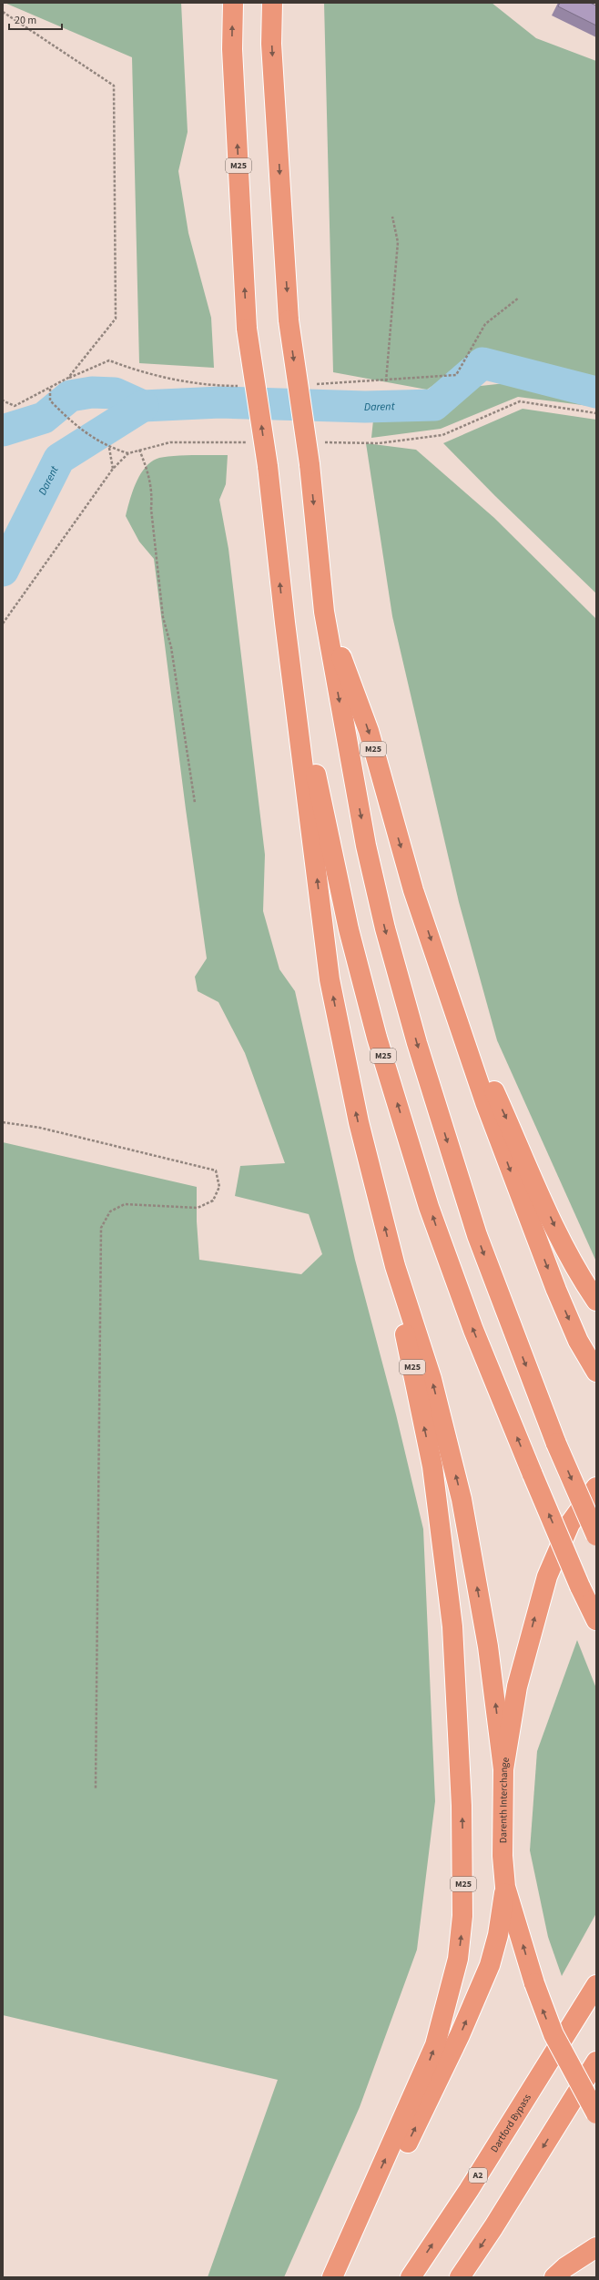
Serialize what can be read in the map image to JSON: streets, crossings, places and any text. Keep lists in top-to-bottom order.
{
  "streets": {
    "highway": [
      "M25",
      "Darenth Interchange",
      "Dartford Bypass",
      "A2"
    ]
  },
  "crossings": [
    ["M25", "Darenth Interchange"]
  ],
  "water": ["Darent"],
  "scale_bar": "20 m"
}
